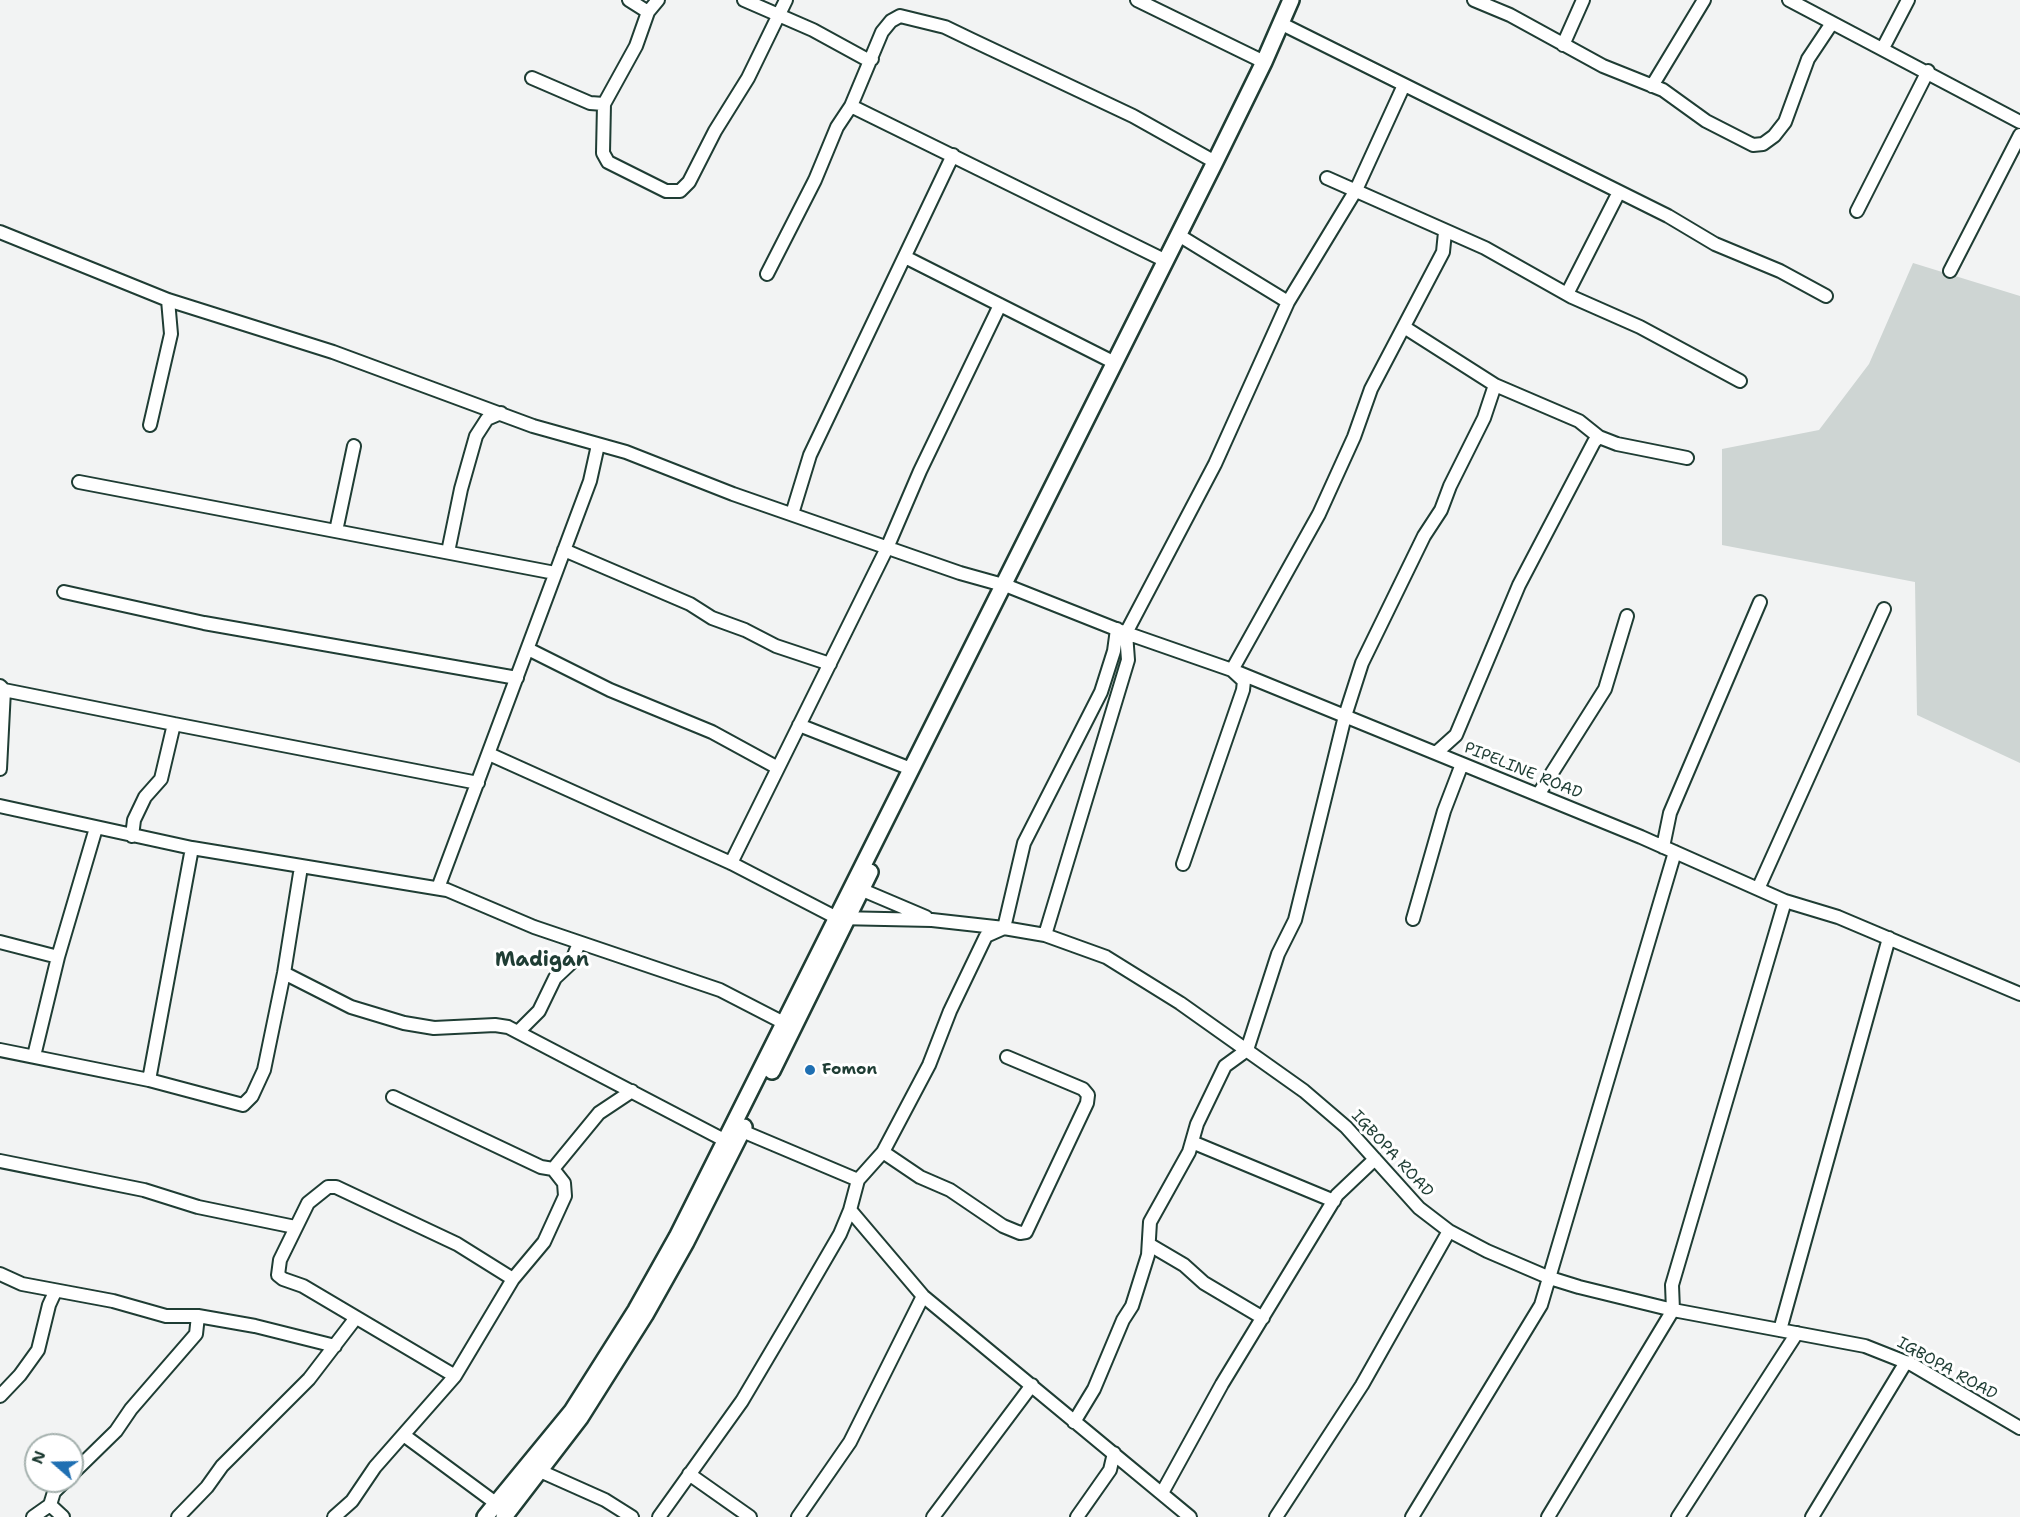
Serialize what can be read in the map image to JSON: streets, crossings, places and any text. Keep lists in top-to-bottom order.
{
  "streets": {
    "street": ["PIPELINE ROAD", "IGBOPA ROAD"]
  },
  "districts": ["Madigan"],
  "places": ["Fomon"],
  "north": "left"
}
